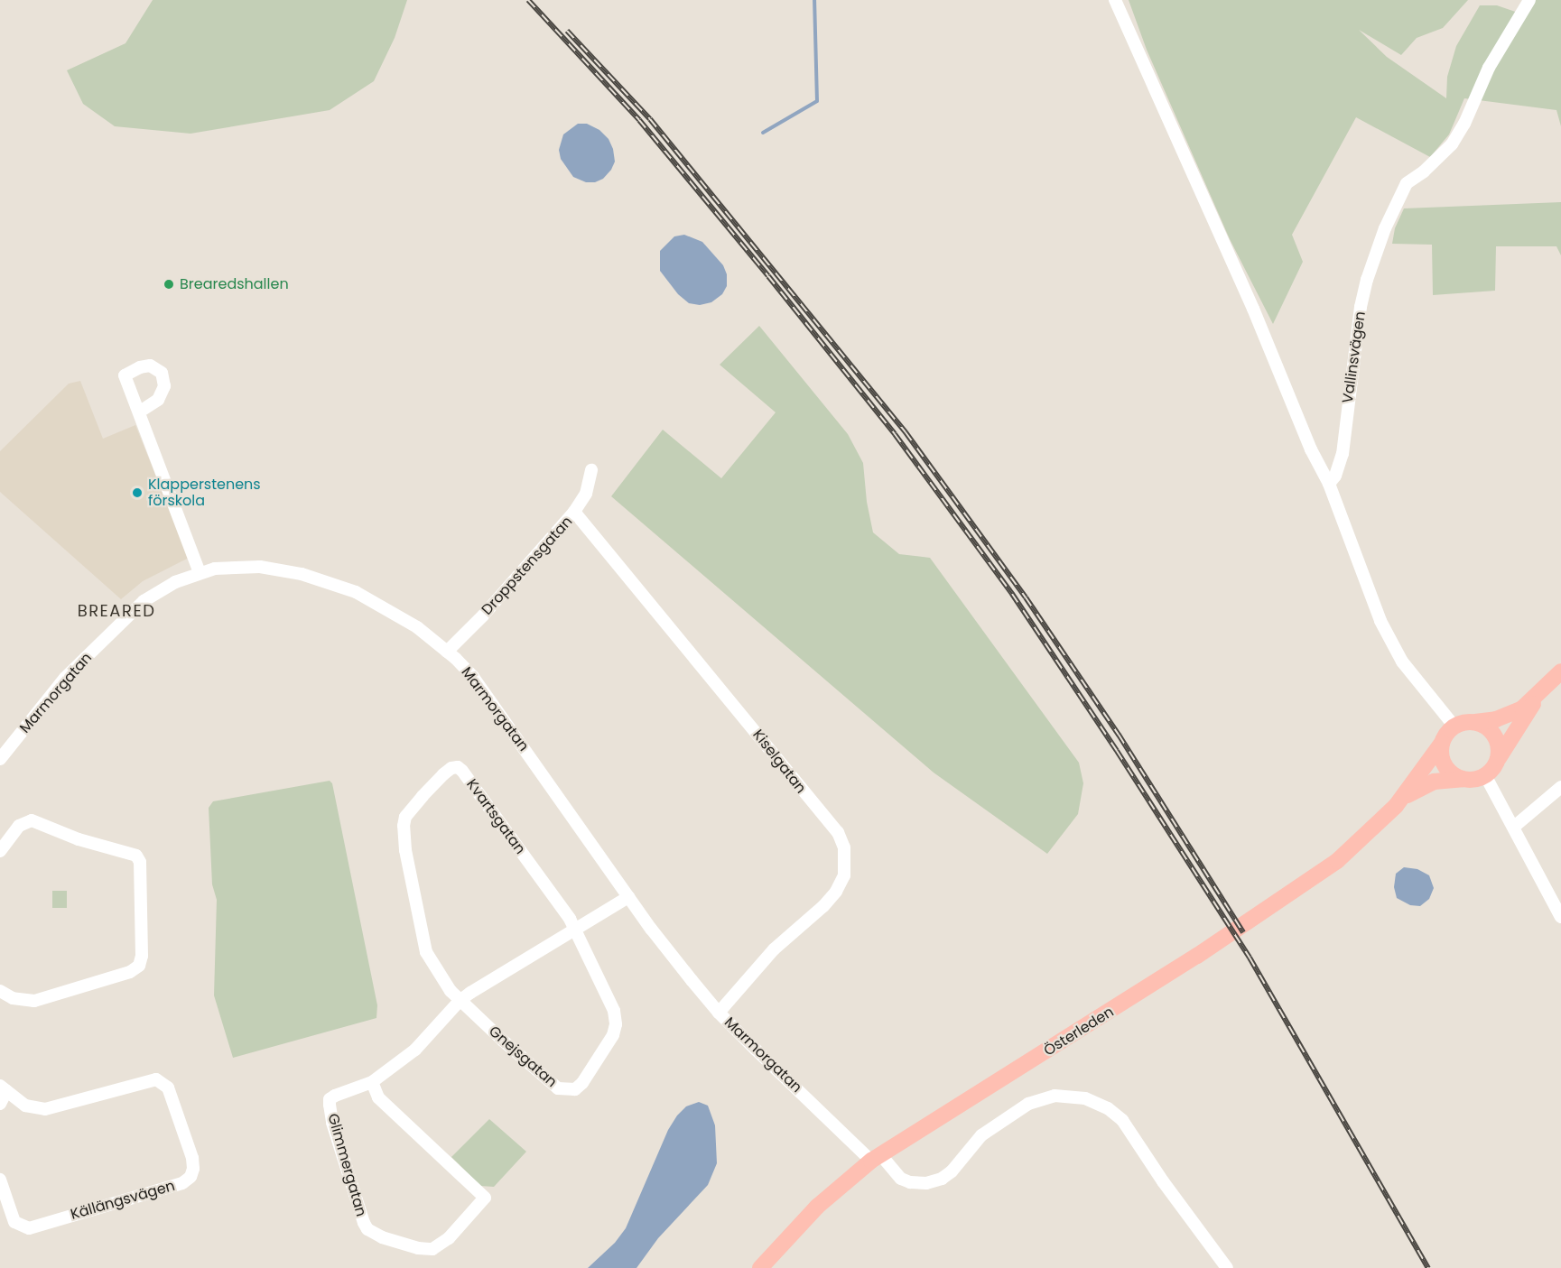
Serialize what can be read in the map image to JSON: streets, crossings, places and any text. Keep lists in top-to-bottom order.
{
  "streets": {
    "main road": ["Österleden"],
    "street": [
      "Vallinsvägen",
      "Droppstensgatan",
      "Marmorgatan",
      "Kiselgatan",
      "Kvartsgatan",
      "Gnejsgatan",
      "Glimmergatan",
      "Källängsvägen"
    ]
  },
  "crossings": [
    ["Droppstensgatan", "Marmorgatan"],
    ["Droppstensgatan", "Kiselgatan"],
    ["Marmorgatan", "Kiselgatan"],
    ["Marmorgatan", "Österleden"],
    ["Marmorgatan", "Glimmergatan"],
    ["Kvartsgatan", "Gnejsgatan"],
    ["Kvartsgatan", "Glimmergatan"],
    ["Gnejsgatan", "Glimmergatan"]
  ],
  "districts": ["BREARED"],
  "places": ["Brearedshallen", "Klapperstenens förskola"]
}
